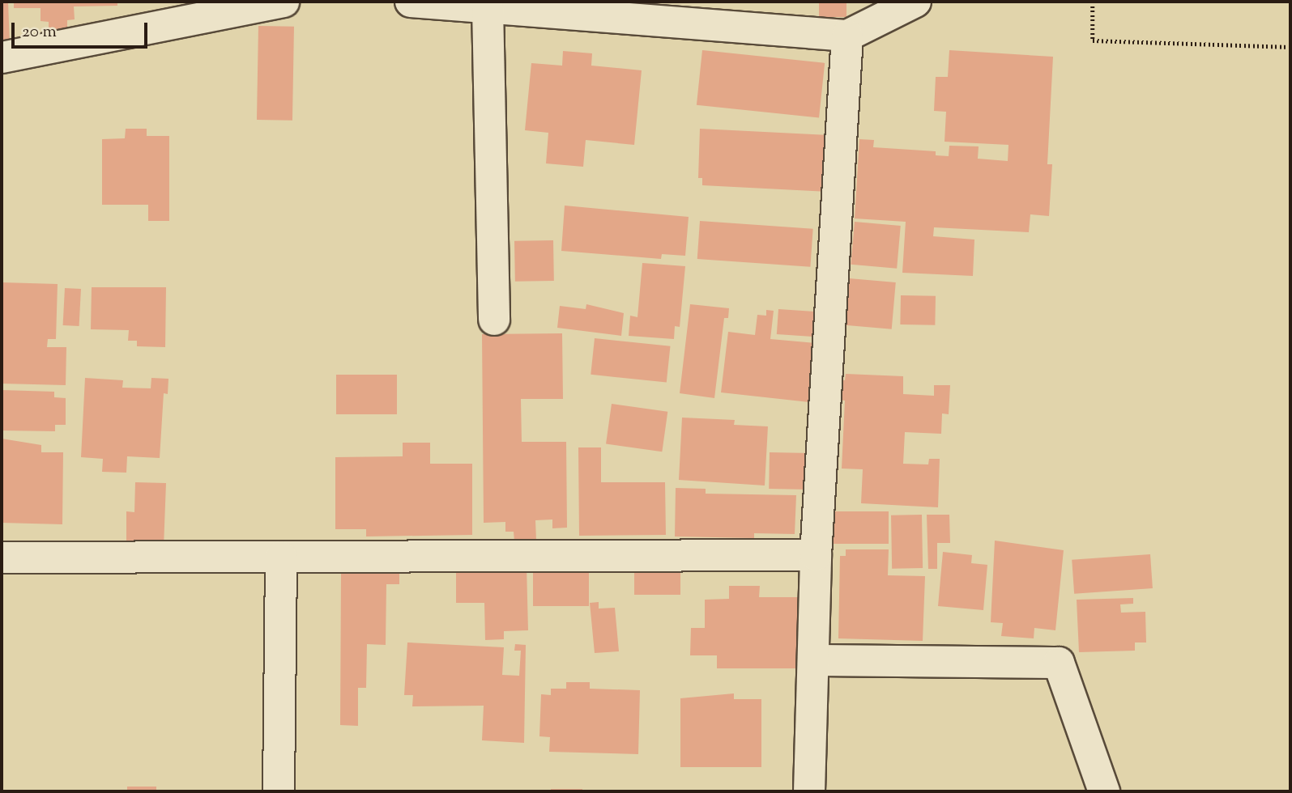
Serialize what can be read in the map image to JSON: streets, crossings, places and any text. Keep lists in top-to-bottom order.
{
  "scale_bar": "20 m"
}
